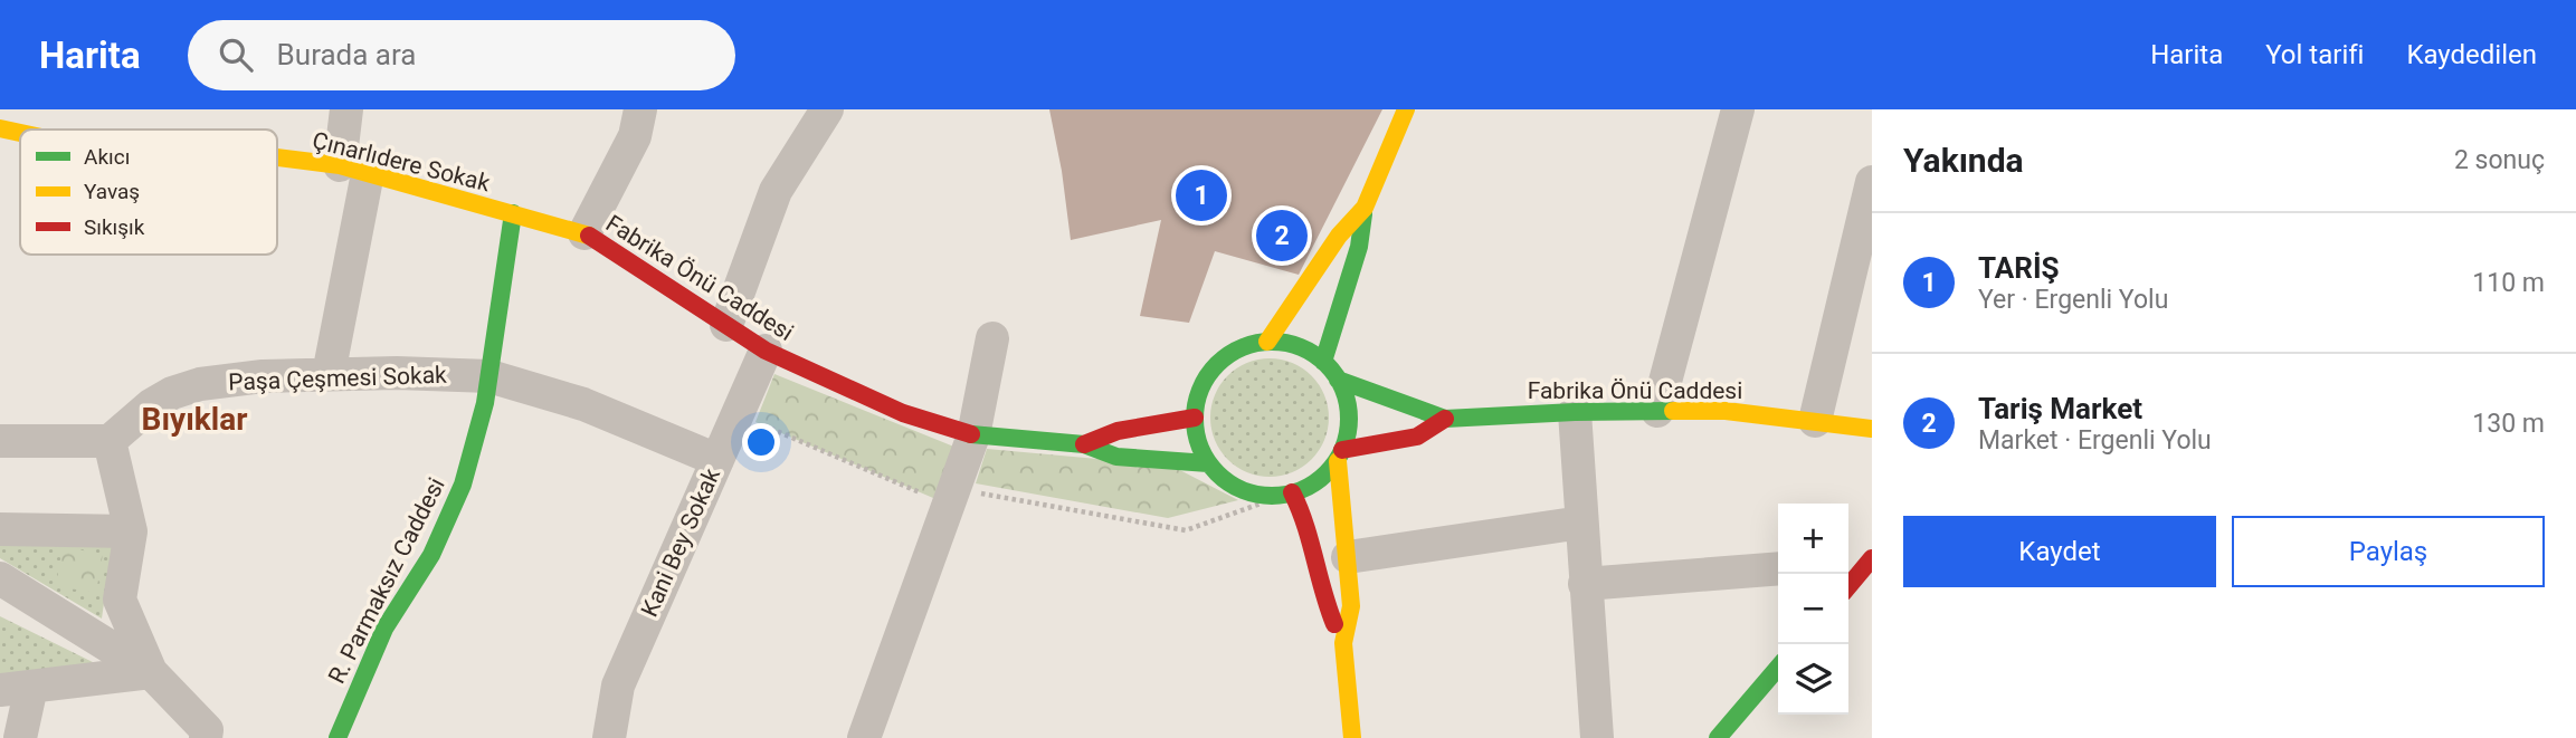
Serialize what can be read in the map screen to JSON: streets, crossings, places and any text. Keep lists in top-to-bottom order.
{
  "streets": {
    "street": [
      "Çınarlıdere Sokak",
      "Fabrika Önü Caddesi",
      "Paşa Çeşmesi Sokak",
      "Kani Bey Sokak",
      "R. Parmaksız Caddesi"
    ]
  },
  "crossings": [
    ["Çınarlıdere Sokak", "Fabrika Önü Caddesi"],
    ["Çınarlıdere Sokak", "R. Parmaksız Caddesi"],
    ["Fabrika Önü Caddesi", "Kani Bey Sokak"],
    ["Fabrika Önü Caddesi", "R. Parmaksız Caddesi"],
    ["Paşa Çeşmesi Sokak", "Kani Bey Sokak"],
    ["Paşa Çeşmesi Sokak", "R. Parmaksız Caddesi"]
  ],
  "districts": ["Bıyıklar"],
  "legend": ["Akıcı", "Yavaş", "Sıkışık"],
  "page": {
    "header": "Harita",
    "search": "Burada ara",
    "nav": ["Harita", "Yol tarifi", "Kaydedilen"],
    "heading": ["Yakında", "2 sonuç"],
    "pins": ["1", "2"],
    "list": [
      {
        "mark": "1",
        "name": "TARİŞ",
        "note": "Yer · Ergenli Yolu",
        "value": "110 m"
      },
      {
        "mark": "2",
        "name": "Tariş Market",
        "note": "Market · Ergenli Yolu",
        "value": "130 m"
      }
    ],
    "buttons": ["Kaydet", "Paylaş"],
    "map_buttons": ["+", "−"]
  }
}
